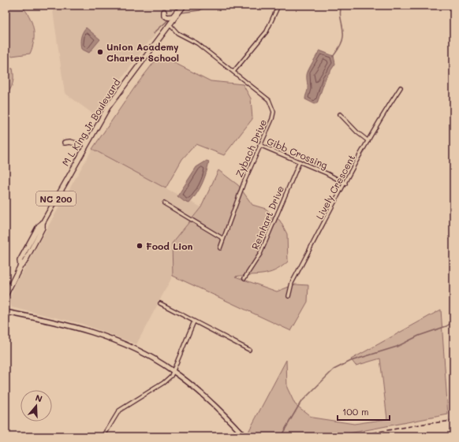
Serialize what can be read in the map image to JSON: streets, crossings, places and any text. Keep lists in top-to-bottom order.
{
  "streets": {
    "main road": ["M L King Jr Boulevard", "NC 200"],
    "street": [
      "Zybach Drive",
      "Gibb Crossing",
      "Lively Crescent",
      "Reinhart Drive"
    ]
  },
  "crossings": [
    ["M L King Jr Boulevard", "Zybach Drive"],
    ["Zybach Drive", "Gibb Crossing"],
    ["Gibb Crossing", "Lively Crescent"],
    ["Gibb Crossing", "Reinhart Drive"]
  ],
  "places": ["Union Academy Charter School", "Food Lion"],
  "scale_bar": "100 m",
  "north": "top"
}
